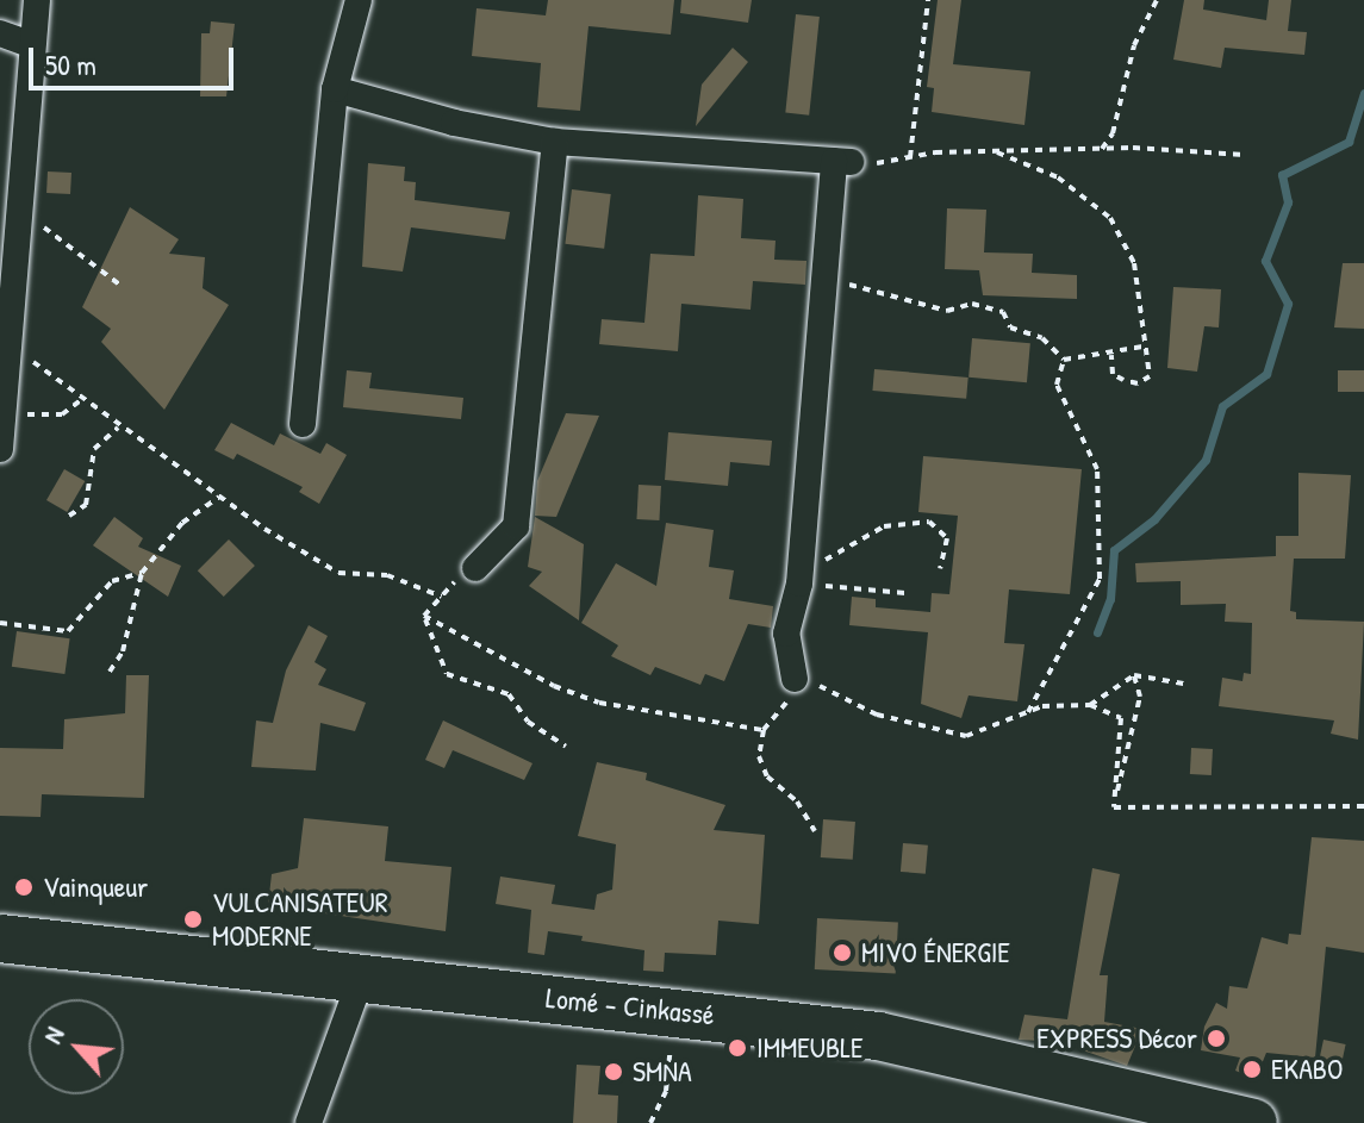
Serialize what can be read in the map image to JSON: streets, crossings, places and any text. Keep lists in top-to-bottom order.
{
  "streets": {
    "highway": ["Lomé - Cinkassé"]
  },
  "places": [
    "Vainqueur",
    "VULCANISATEUR MODERNE",
    "MIVO ÉNERGIE",
    "EXPRESS Décor",
    "IMMEUBLE",
    "EKABO",
    "SMNA"
  ],
  "scale_bar": "50 m",
  "north": "top left"
}
